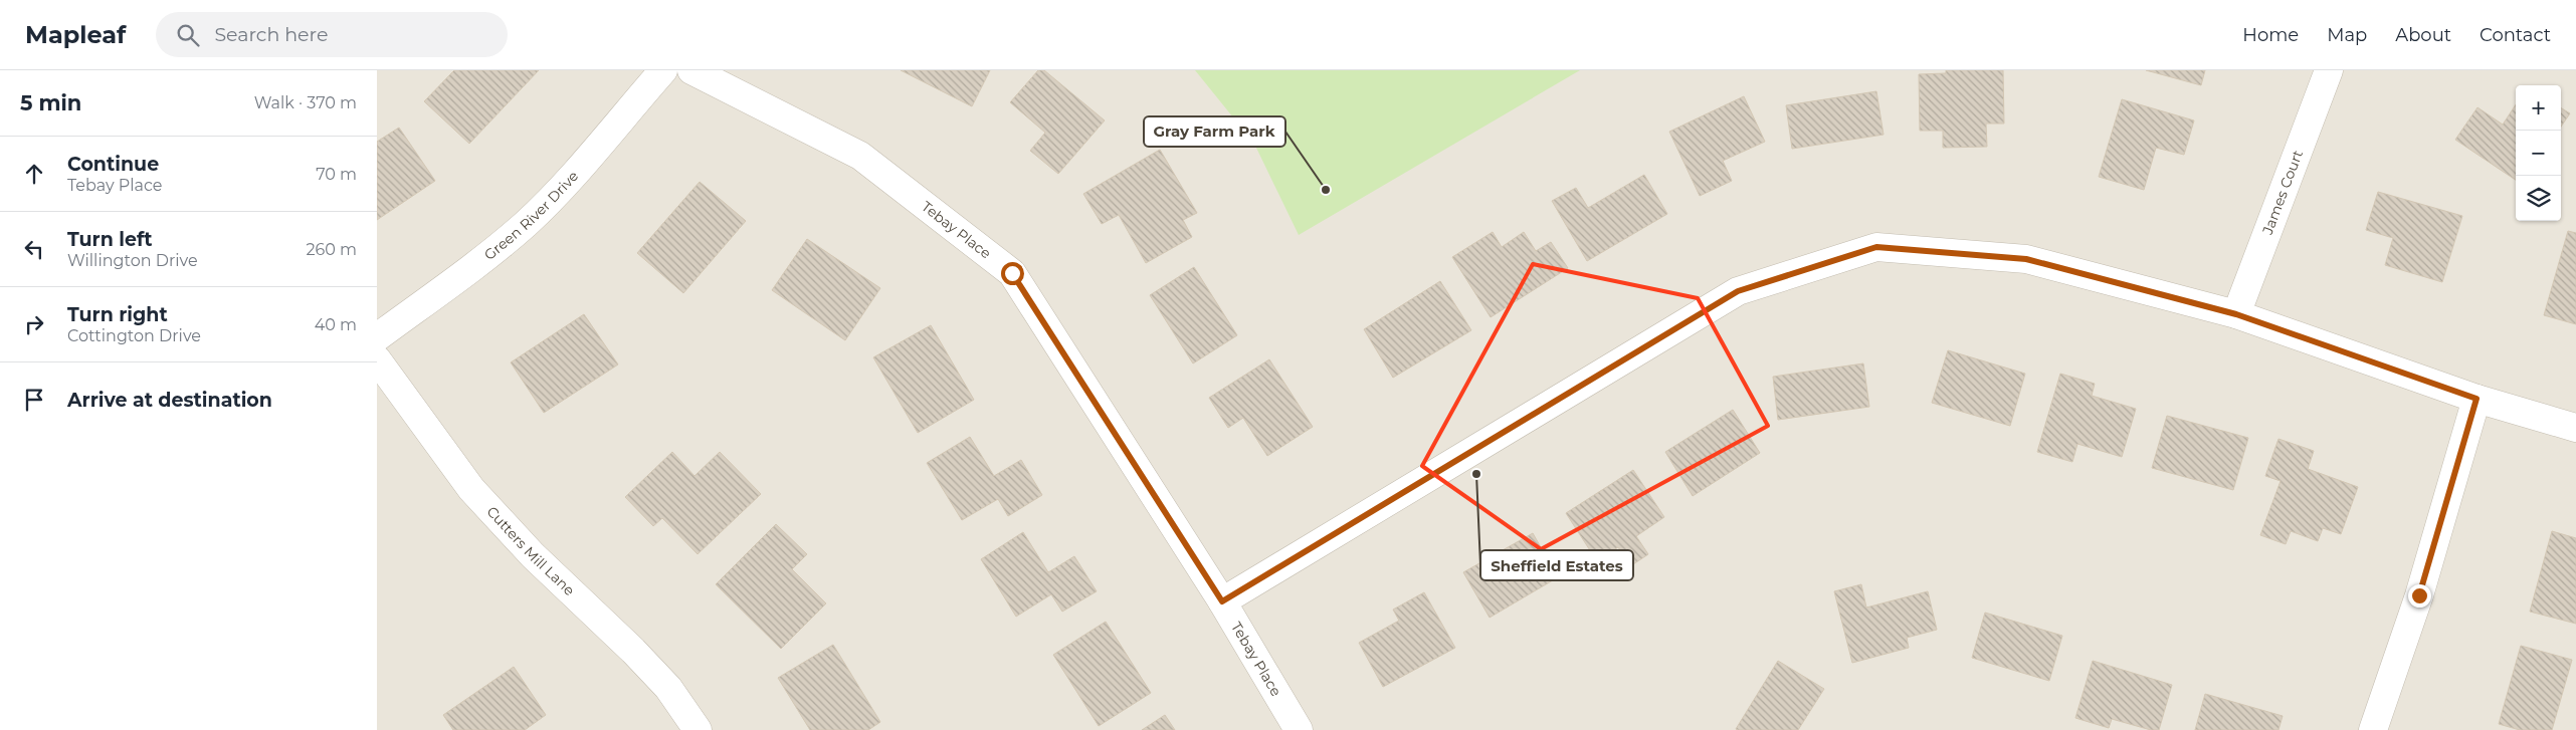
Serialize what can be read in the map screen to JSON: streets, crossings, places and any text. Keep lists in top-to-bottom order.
{
  "streets": {
    "street": [
      "James Court",
      "Green River Drive",
      "Tebay Place",
      "Cutters Mill Lane"
    ]
  },
  "places": ["Gray Farm Park", "Sheffield Estates"],
  "page": {
    "header": "Mapleaf",
    "search": "Search here",
    "nav": [
      "Home",
      "Map",
      "About",
      "Contact"
    ],
    "heading": ["5 min", "Walk · 370 m"],
    "map_buttons": ["+", "−"],
    "list": [
      ["Continue", "Tebay Place", "70 m"],
      ["Turn left", "Willington Drive", "260 m"],
      ["Turn right", "Cottington Drive", "40 m"],
      "Arrive at destination"
    ]
  }
}
